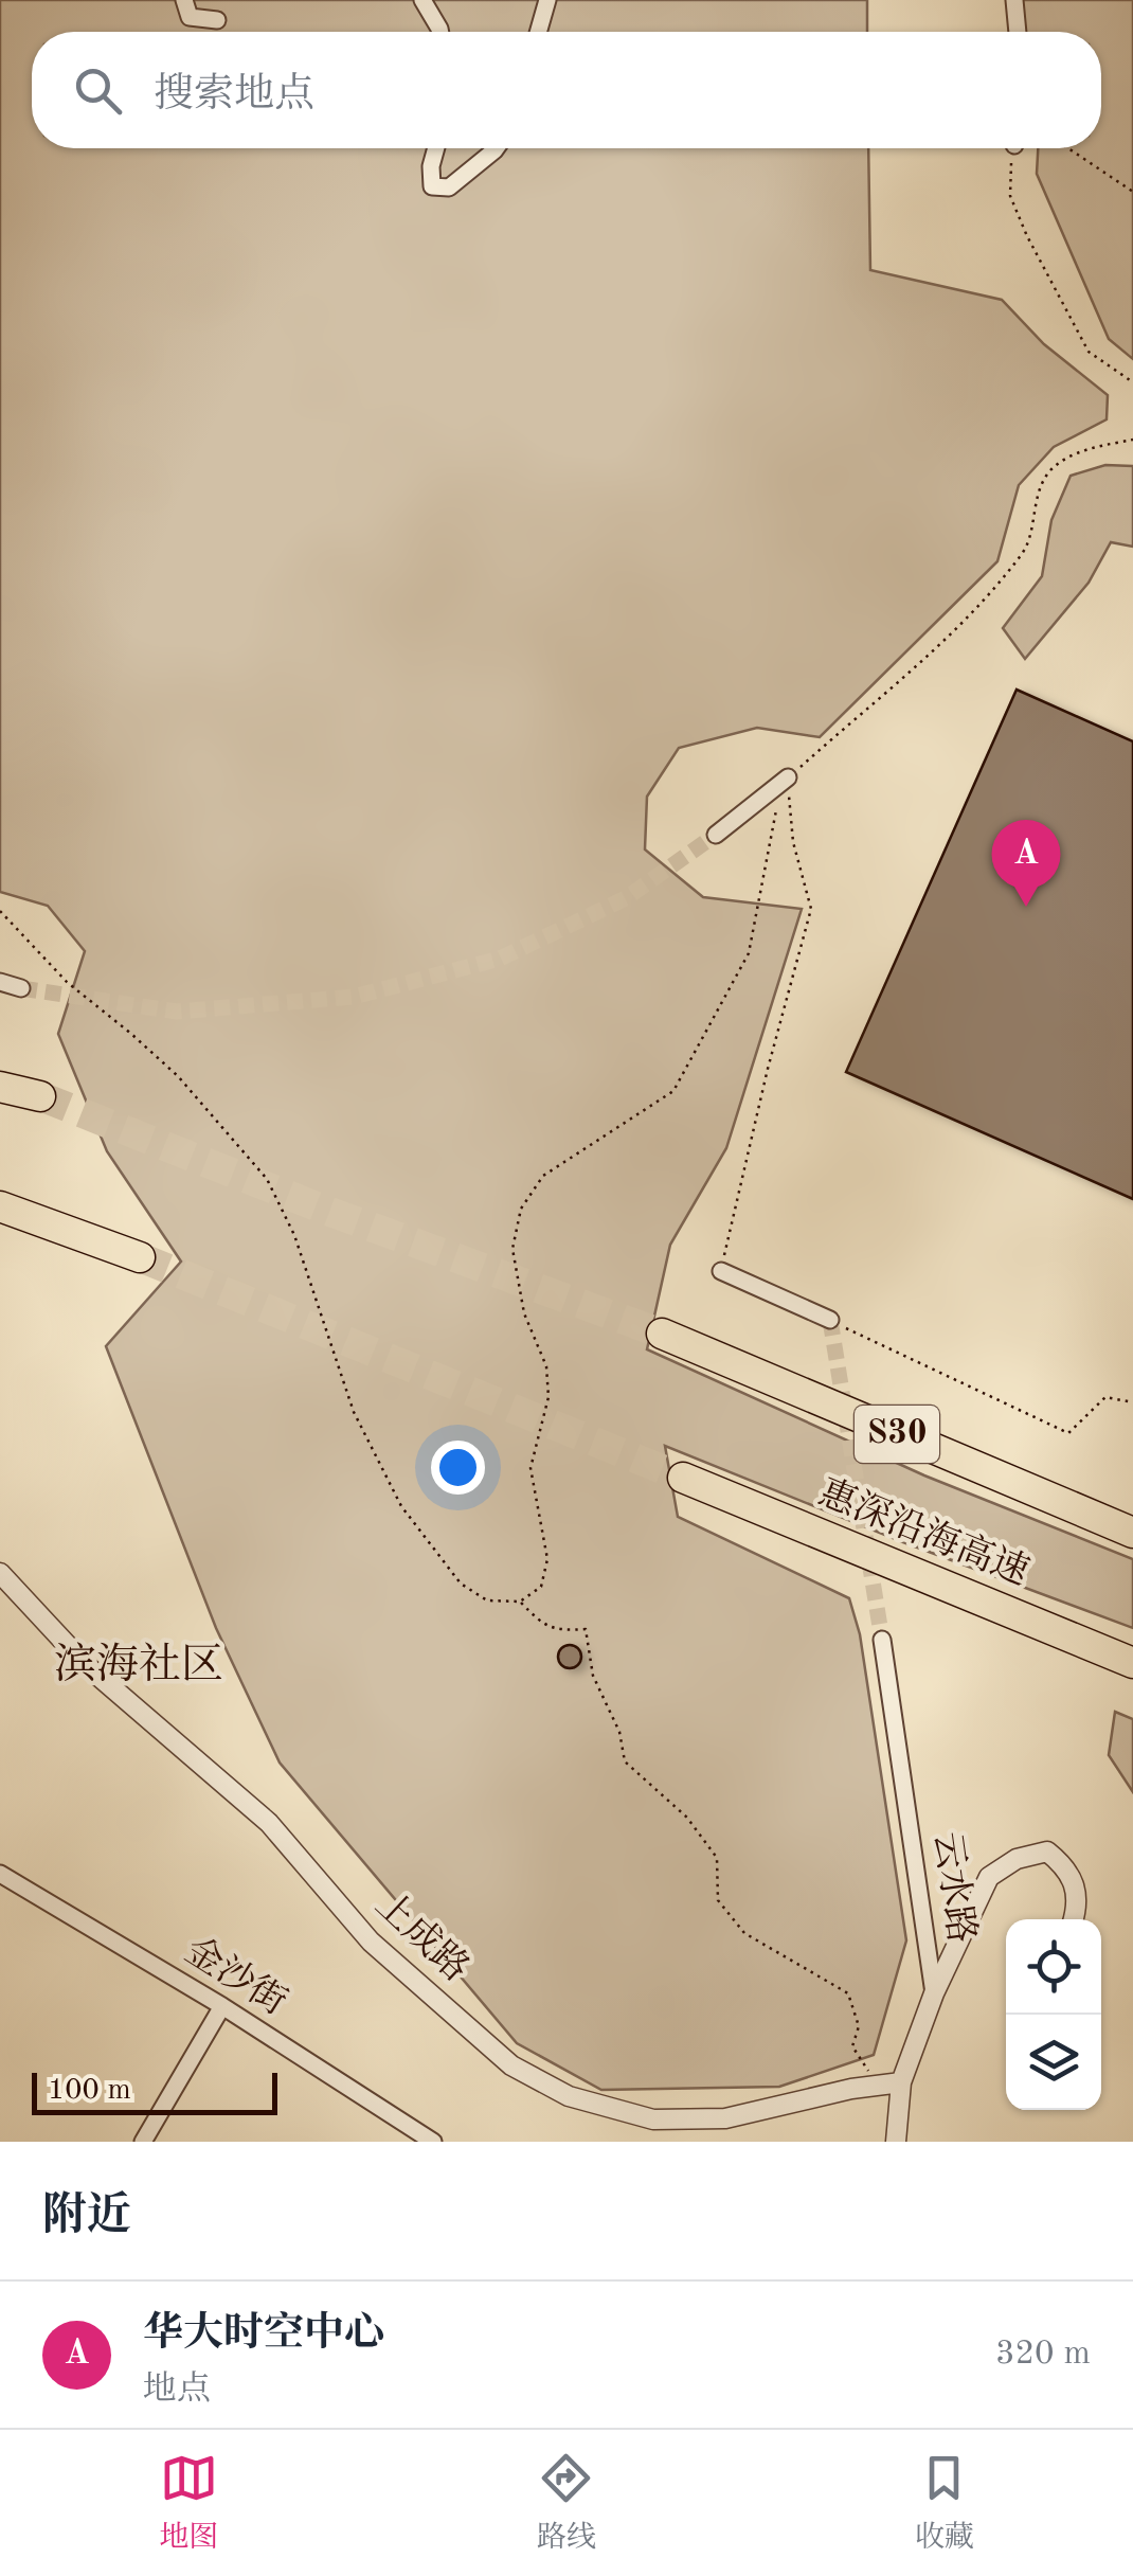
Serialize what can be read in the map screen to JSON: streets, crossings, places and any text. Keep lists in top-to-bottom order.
{
  "streets": {
    "highway": ["S30", "惠深沿海高速"],
    "street": ["云水路", "上成路", "金沙街"]
  },
  "crossings": [
    ["云水路", "上成路"]
  ],
  "districts": ["滨海社区"],
  "scale_bar": "100 m",
  "page": {
    "search": "搜索地点",
    "pins": "A",
    "scale": "100 m",
    "heading": "附近",
    "list": [
      {
        "mark": "A",
        "name": "华大时空中心",
        "note": "地点",
        "value": "320 m"
      }
    ],
    "nav": ["地图", "路线", "收藏"]
  }
}
